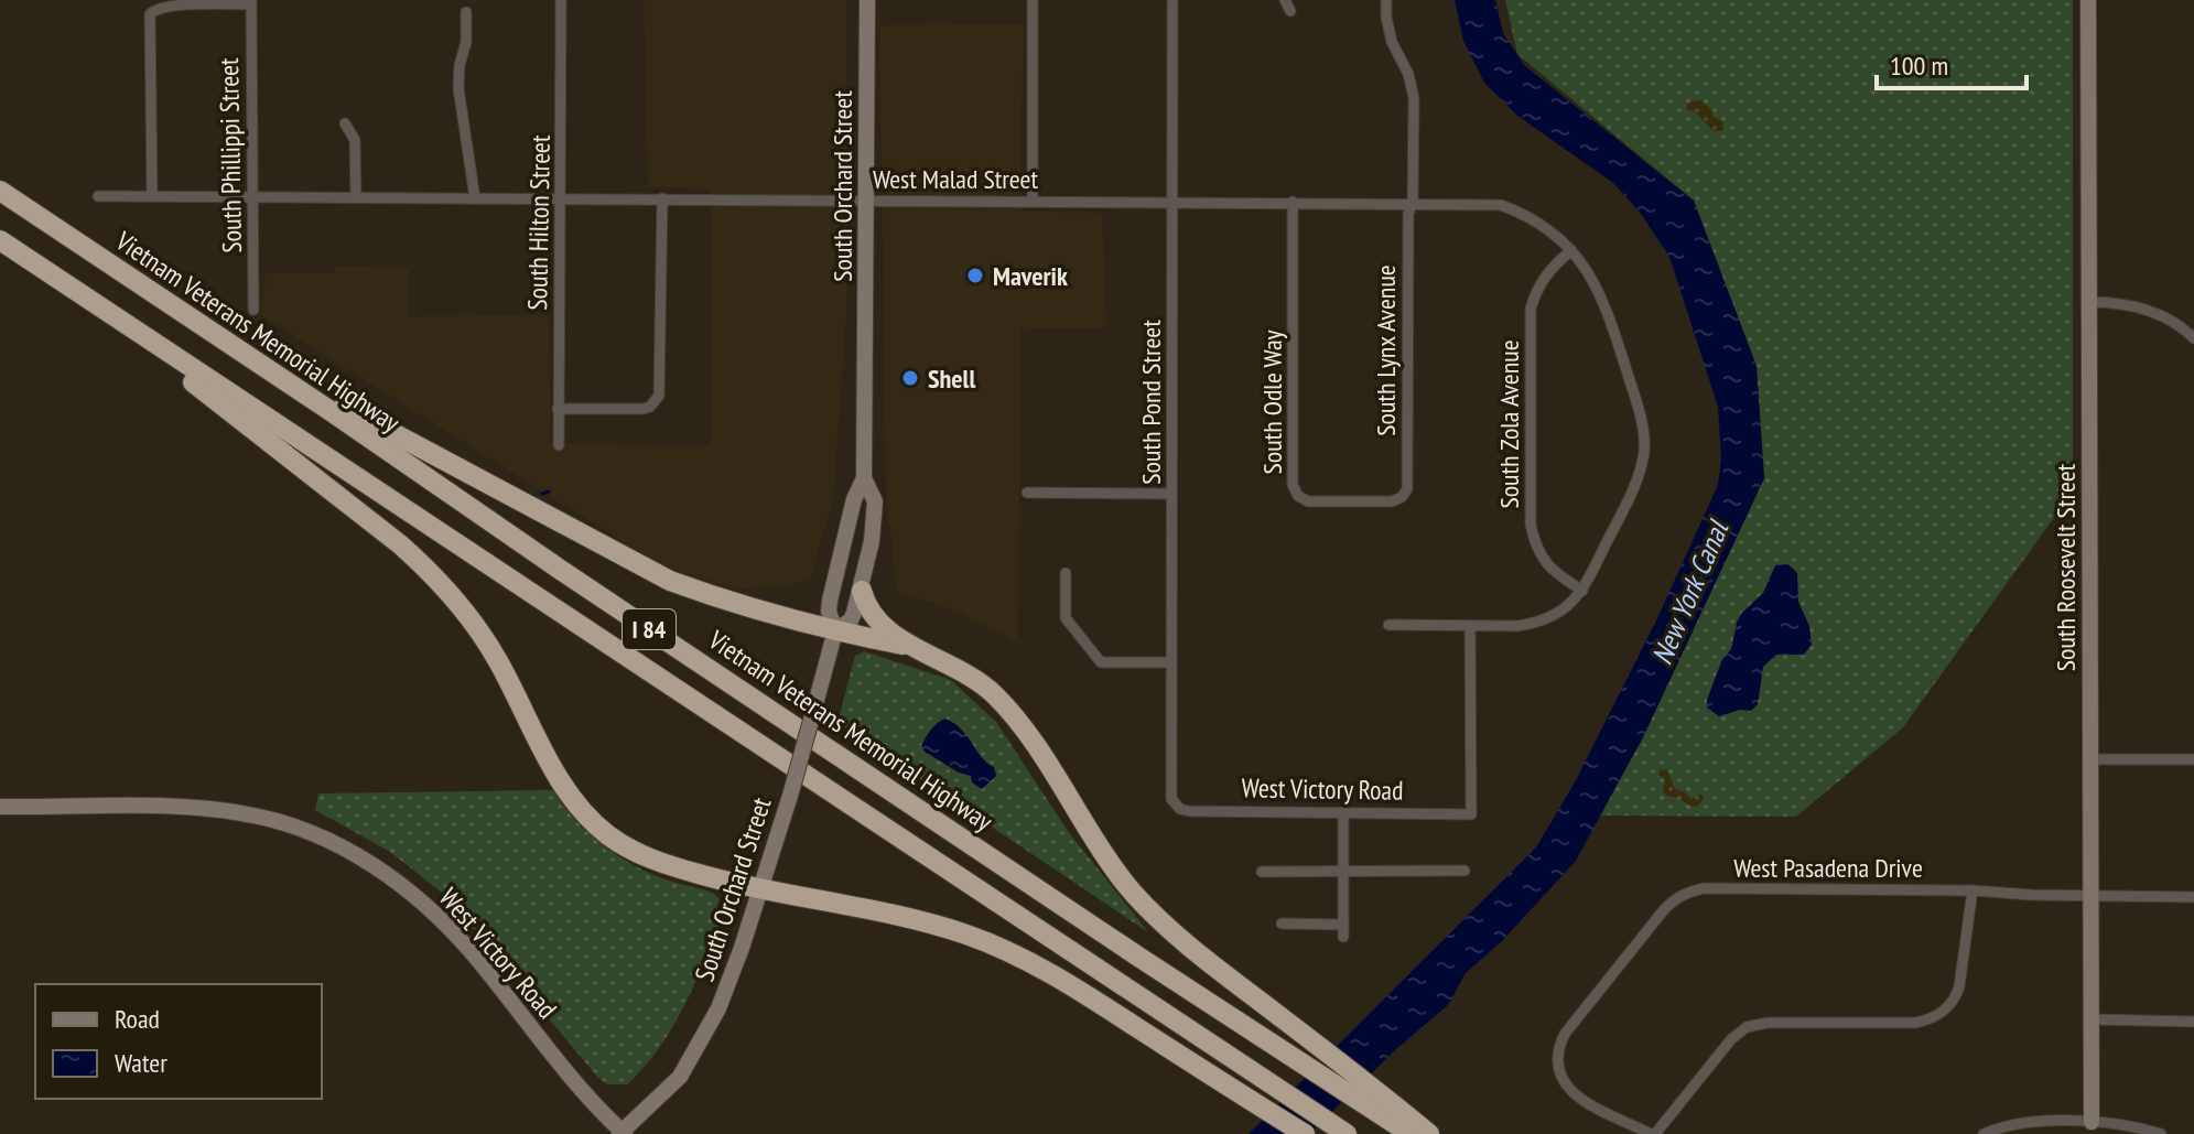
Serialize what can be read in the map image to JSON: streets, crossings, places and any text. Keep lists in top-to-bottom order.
{
  "streets": {
    "highway": ["Vietnam Veterans Memorial Highway", "I 84"],
    "main road": ["South Orchard Street", "South Roosevelt Street", "West Victory Road"],
    "street": [
      "South Phillippi Street",
      "West Malad Street",
      "South Hilton Street",
      "South Lynx Avenue",
      "South Pond Street",
      "South Odle Way",
      "South Zola Avenue",
      "West Pasadena Drive"
    ]
  },
  "crossings": [
    ["South Phillippi Street", "West Malad Street"],
    ["West Malad Street", "South Orchard Street"],
    ["West Malad Street", "South Hilton Street"],
    ["West Malad Street", "South Lynx Avenue"],
    ["West Malad Street", "South Pond Street"],
    ["West Malad Street", "South Odle Way"],
    ["West Malad Street", "South Zola Avenue"],
    ["South Orchard Street", "West Victory Road"],
    ["South Lynx Avenue", "South Odle Way"],
    ["South Pond Street", "West Victory Road"],
    ["South Roosevelt Street", "West Pasadena Drive"]
  ],
  "water": ["New York Canal"],
  "places": ["Maverik", "Shell"],
  "legend": ["Road", "Water"],
  "scale_bar": "100 m"
}
